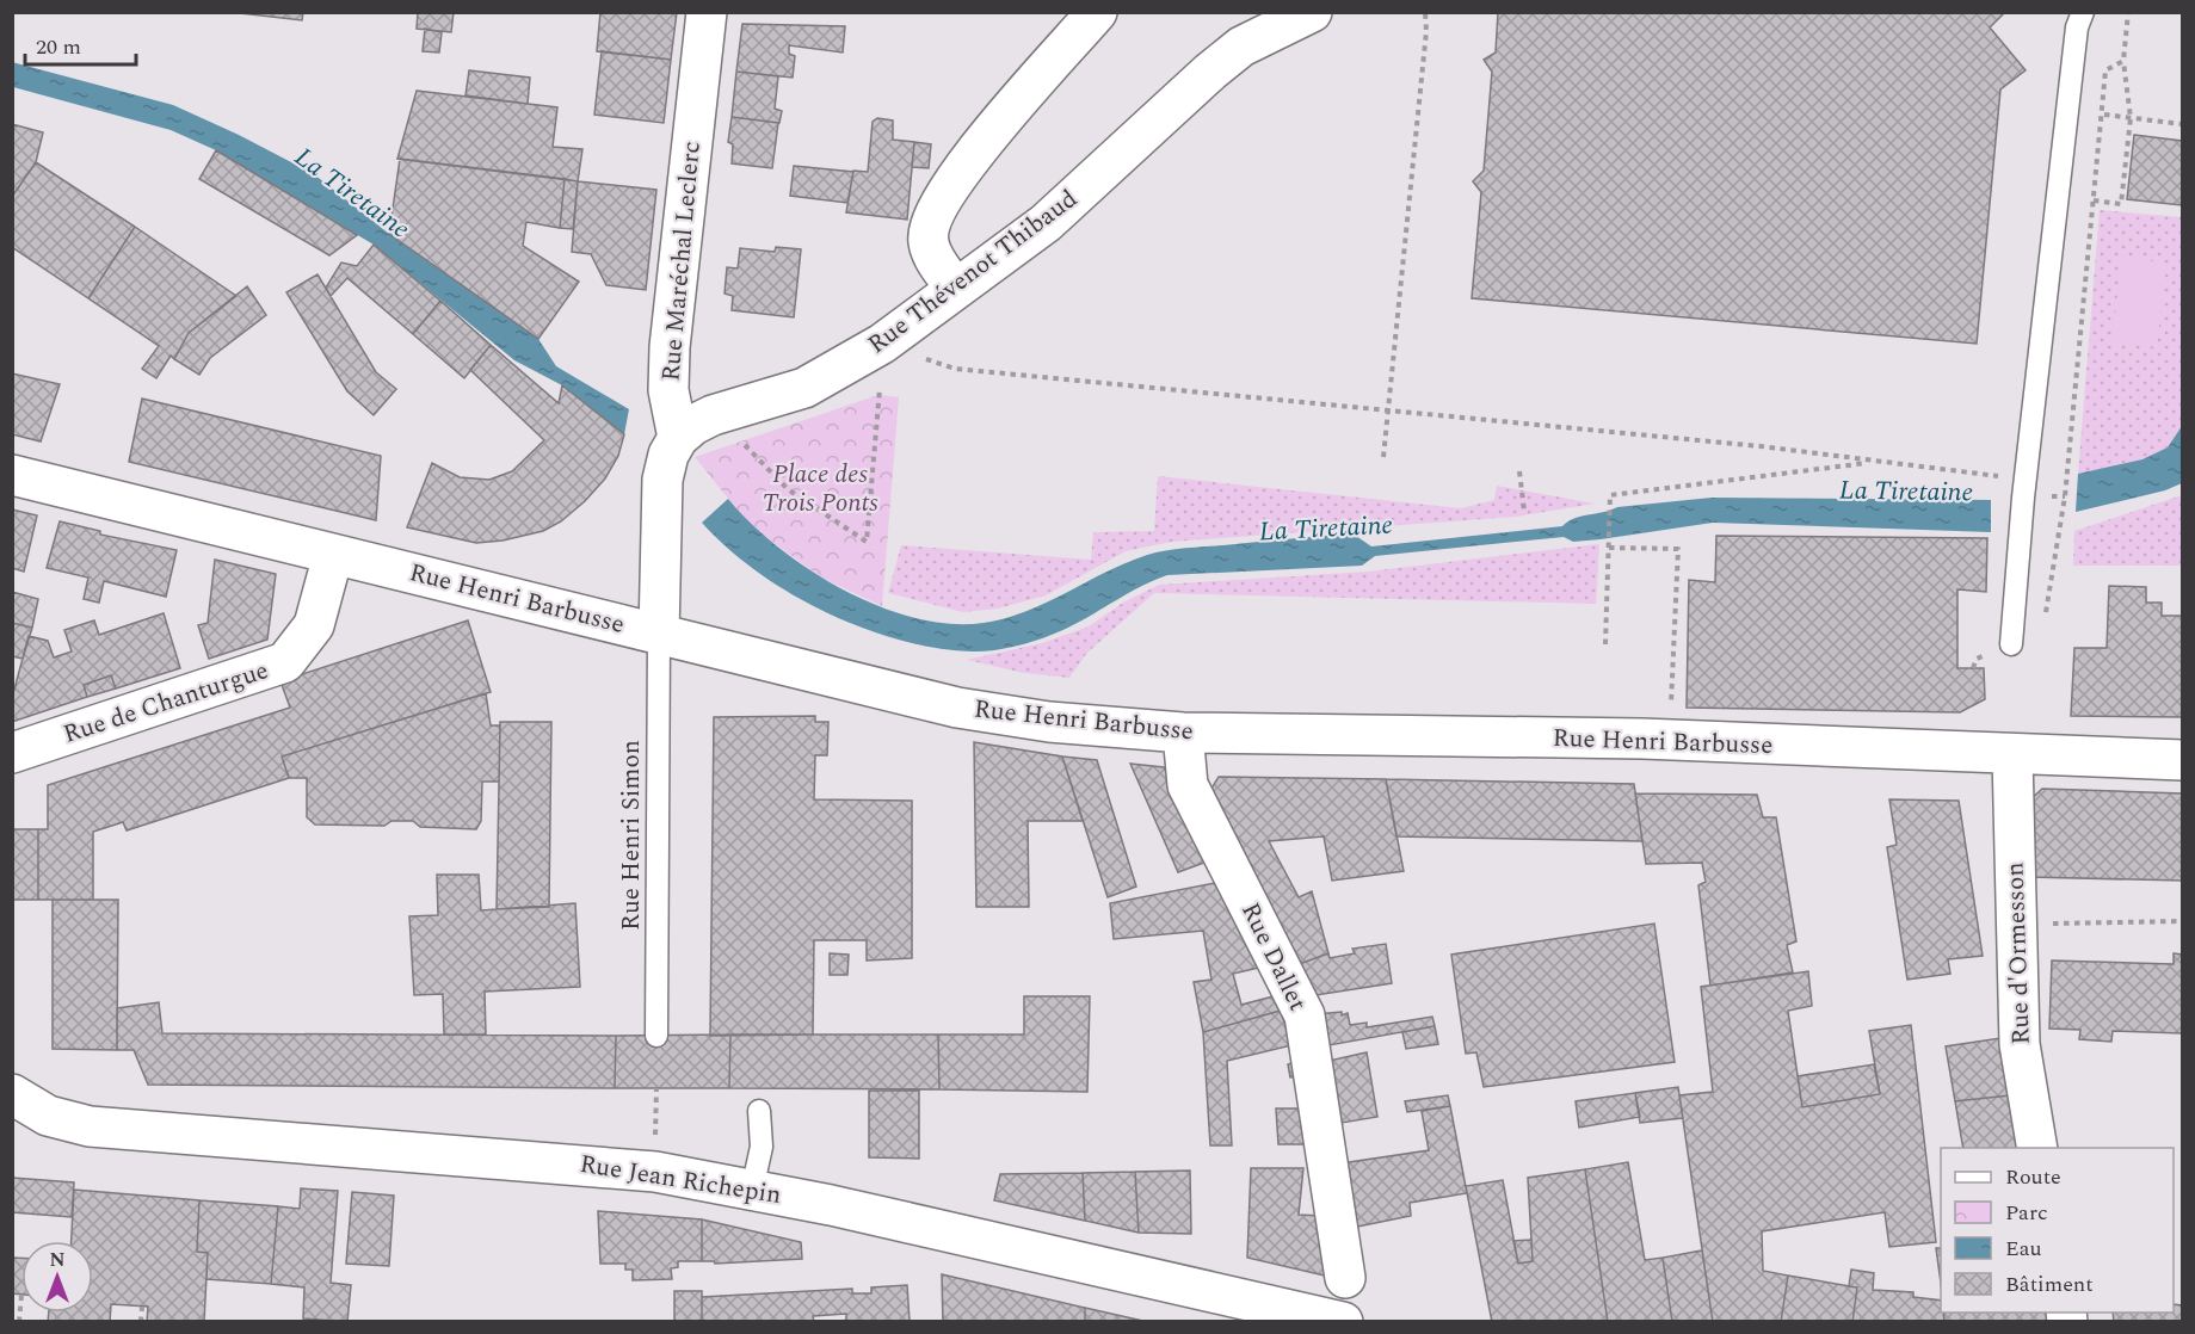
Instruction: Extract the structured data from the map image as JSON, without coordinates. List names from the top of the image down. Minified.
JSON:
{"streets":{"street":["Rue Maréchal Leclerc","Rue Thévenot Thibaud","Rue Henri Barbusse","Rue de Chanturgue","Rue d'Ormesson","Rue Dallet","Rue Jean Richepin"],"lane":["Rue Henri Simon"]},"crossings":[["Rue Maréchal Leclerc","Rue Thévenot Thibaud"],["Rue Henri Barbusse","Rue de Chanturgue"],["Rue Henri Barbusse","Rue Henri Simon"],["Rue Henri Barbusse","Rue d'Ormesson"],["Rue Henri Barbusse","Rue Dallet"]],"water":["La Tiretaine"],"parks":["Place des Trois Ponts"],"legend":["Route","Parc","Eau","Bâtiment"],"scale_bar":"20 m","north":"top"}
